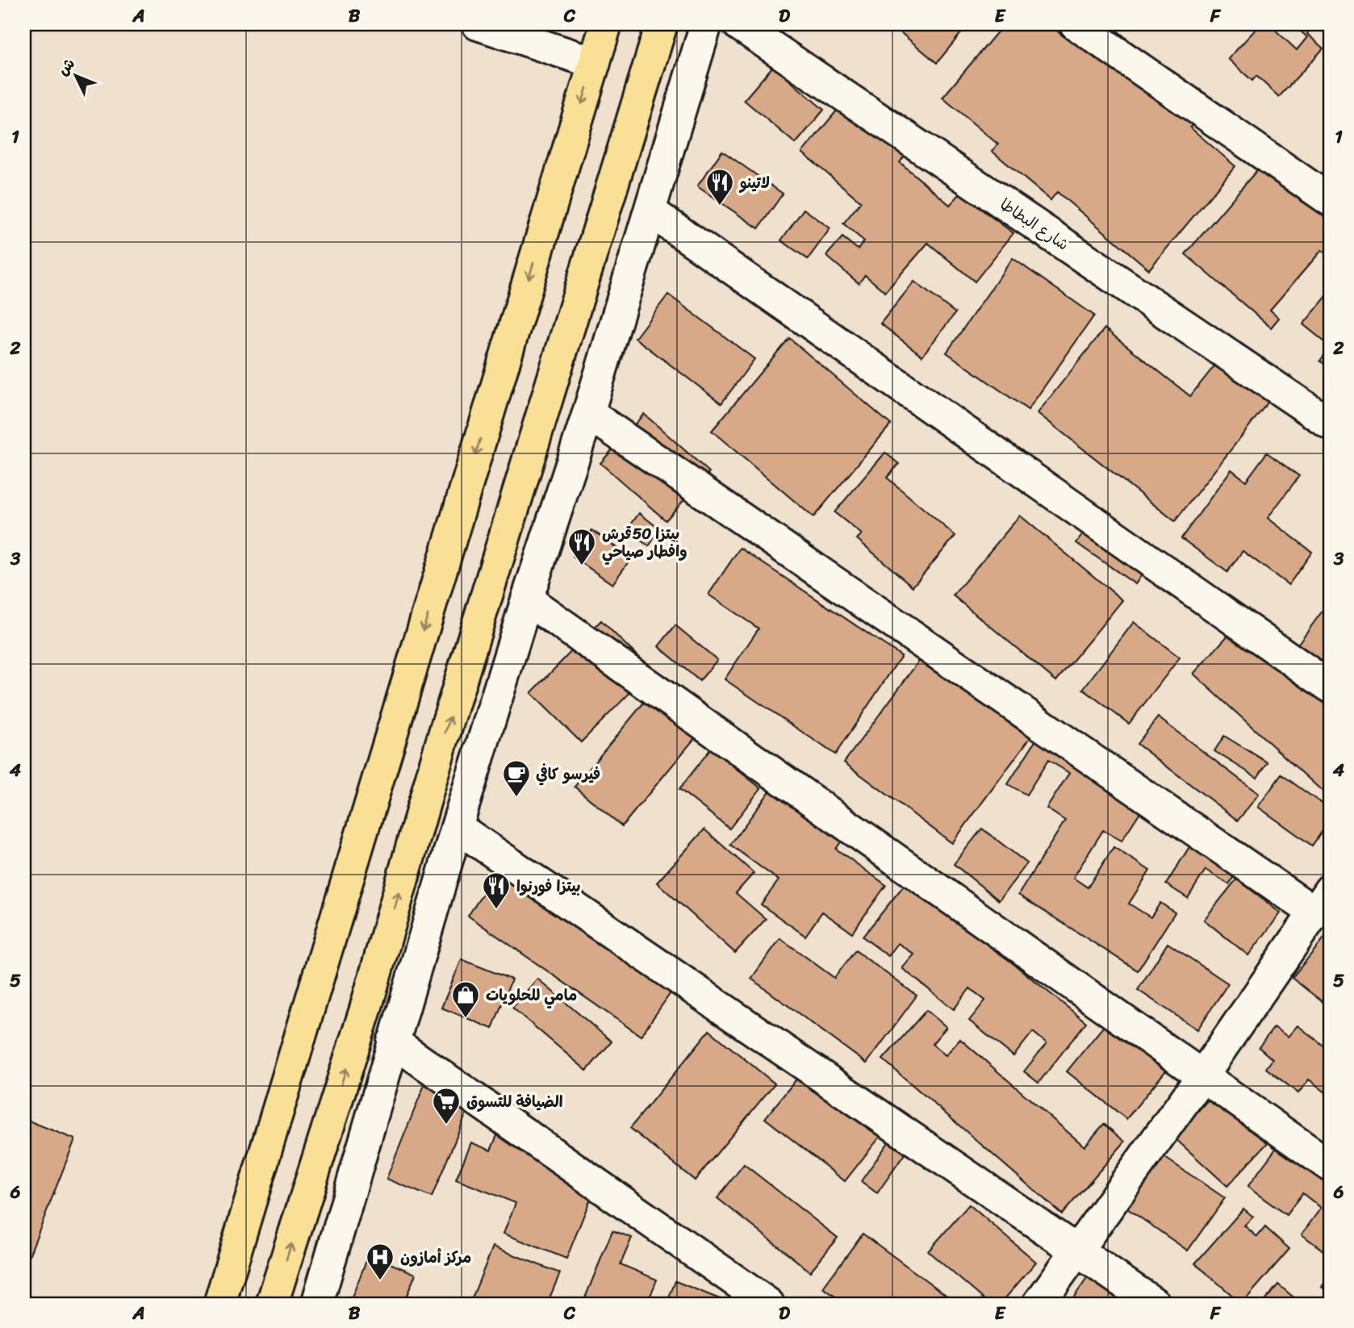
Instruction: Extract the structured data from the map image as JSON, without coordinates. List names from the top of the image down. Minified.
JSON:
{"streets":{"street":["شارع البطاطا"]},"places":{"restaurant":["لاتينو","بيتزا 50قرش وافطار صياحي","بيتزا فورنوا"],"cafe":["فيرسو كافي"],"shop":["مامي للحلويات"],"supermarket":["الضيافة للتسوق"],"hospital":["مركز أمازون"]},"north":"top left","grid":{"columns":["A","B","C","D","E","F"],"rows":["1","2","3","4","5","6"]}}
